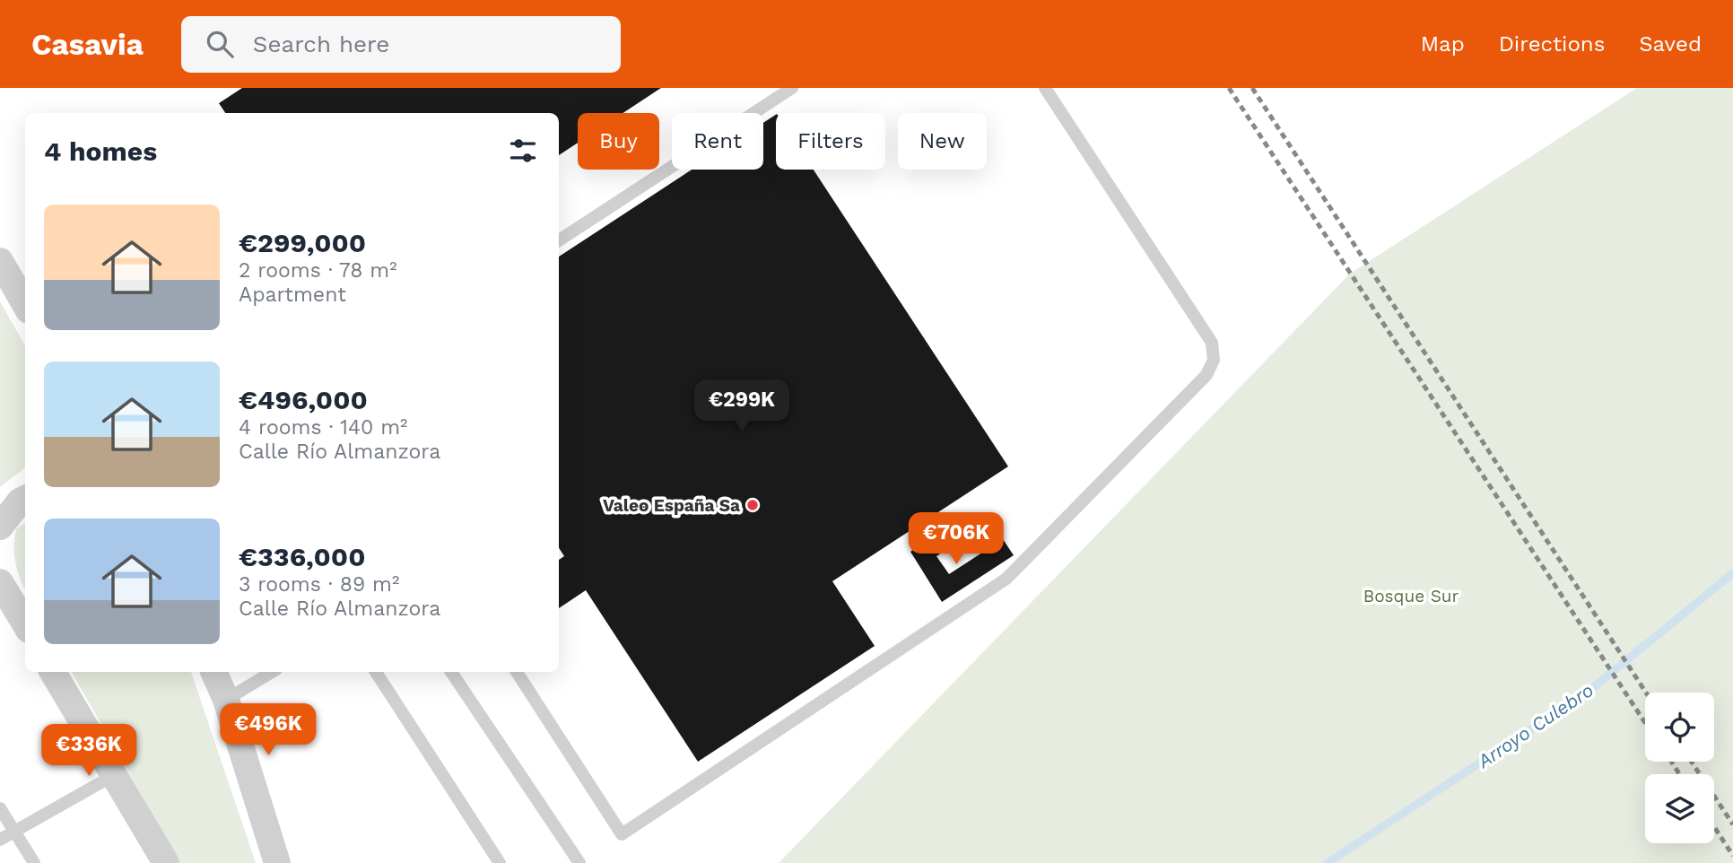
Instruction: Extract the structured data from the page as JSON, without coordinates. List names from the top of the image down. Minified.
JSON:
{"water":["Arroyo Culebro"],"parks":["Bosque Sur"],"places":["Valeo España Sa"],"page":{"header":"Casavia","search":"Search here","nav":["Map","Directions","Saved"],"chip":["Buy","Rent","Filters","New"],"heading":"4 homes","list":[{"name":"€299,000","note":"2 rooms · 78 m² · Apartment"},{"name":"€496,000","note":"4 rooms · 140 m² · Calle Río Almanzora"},{"name":"€336,000","note":"3 rooms · 89 m² · Calle Río Almanzora"}],"price":["€299K","€706K","€496K","€336K"]}}
